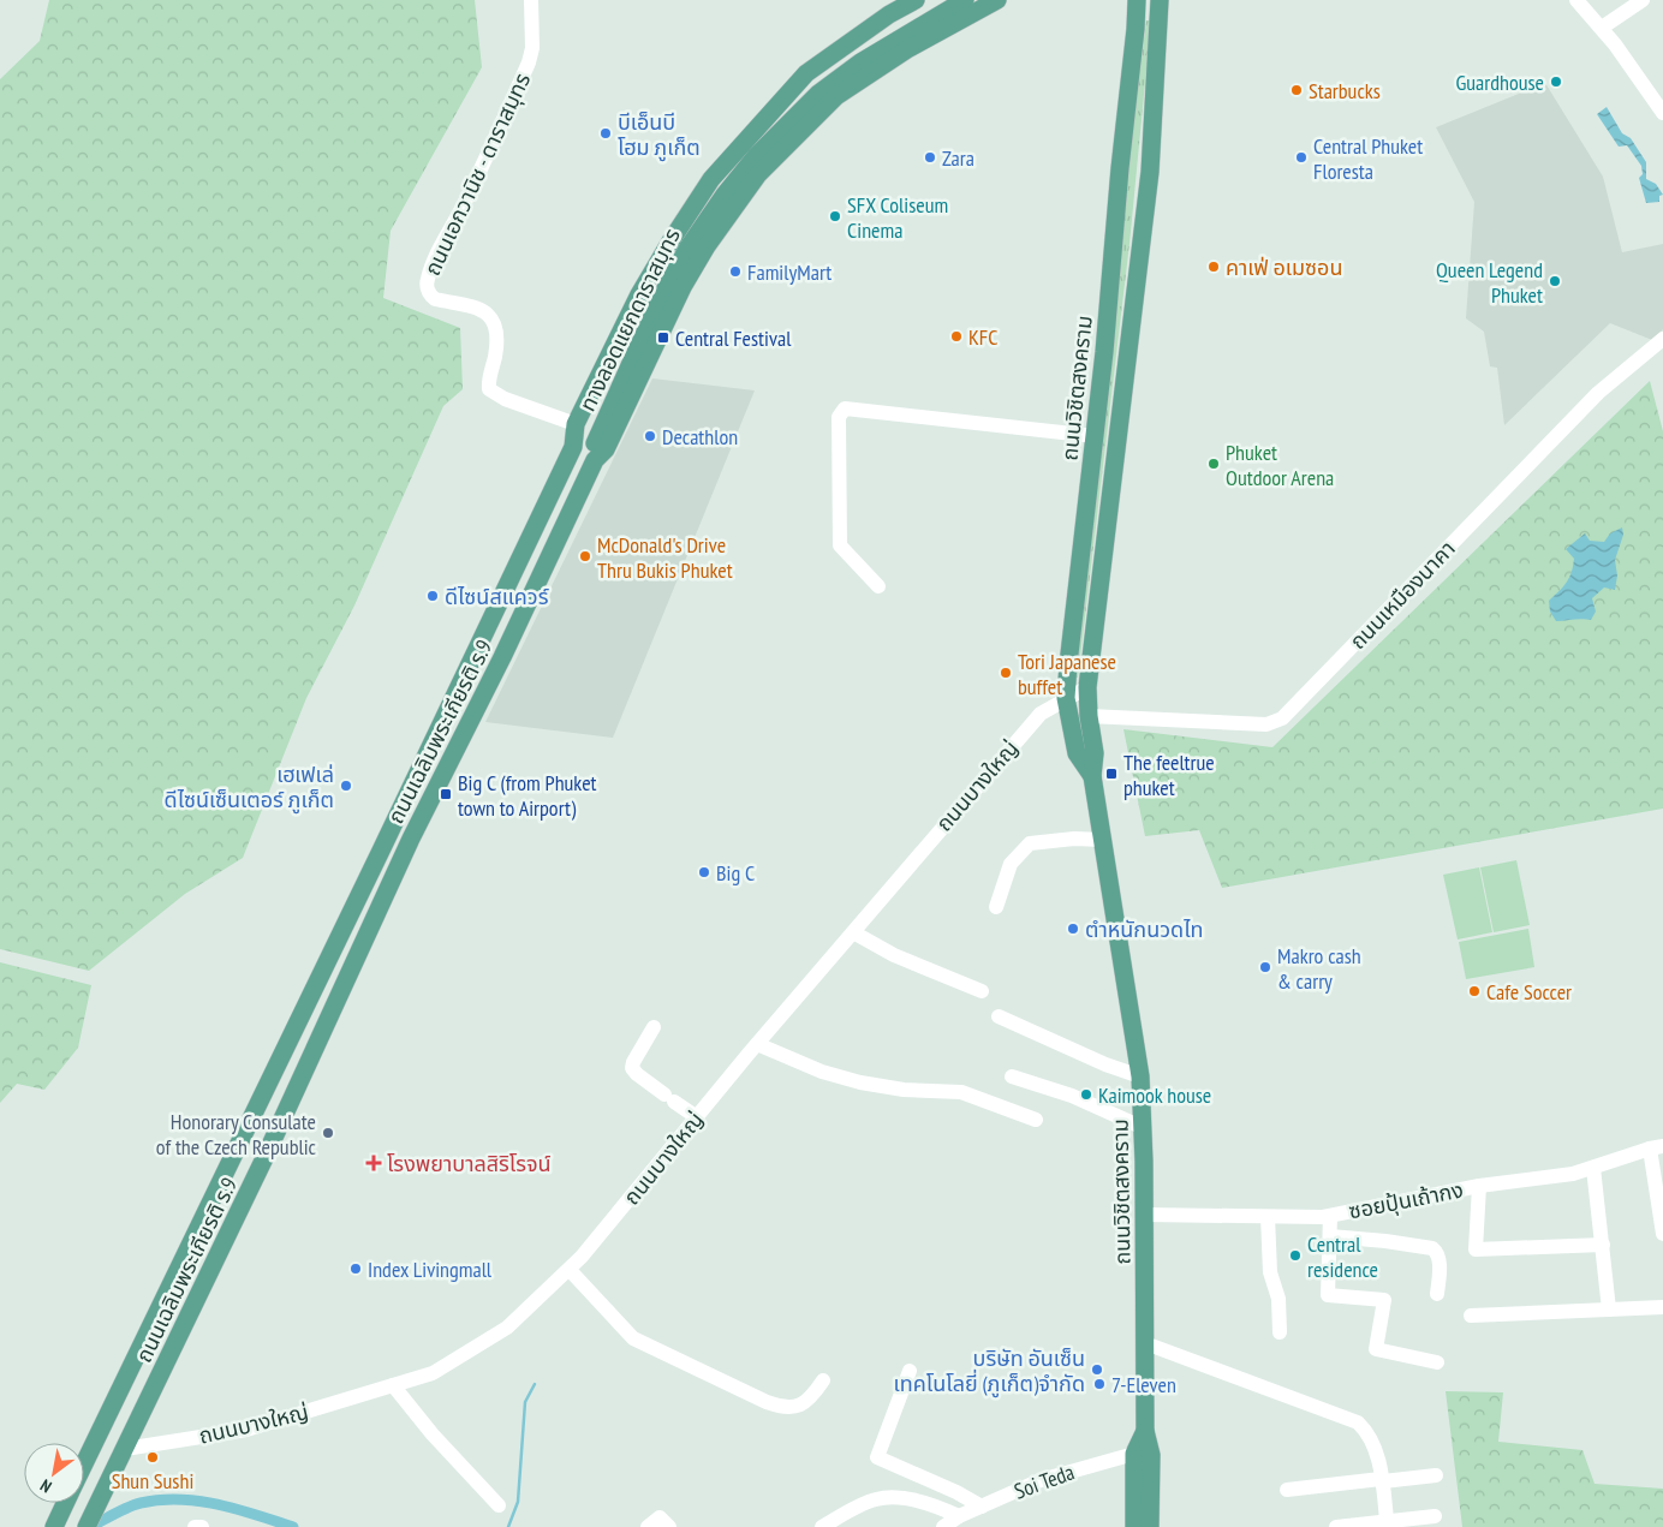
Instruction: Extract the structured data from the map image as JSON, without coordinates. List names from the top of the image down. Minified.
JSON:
{"streets":{"main road":["ทางลอดแยกดาราสมุทร","ถนนวิชิตสงคราม","ถนนเฉลิมพระเกียรติ ร.9"],"street":["ถนนเอกวานิช - ดาราสมุทร","ถนนเหมืองนาคา","ถนนบางใหญ่","ซอยปุ้นเถ้ากง","Soi Teda"]},"crossings":[["ถนนเอกวานิช - ดาราสมุทร","ถนนเฉลิมพระเกียรติ ร.9"],["ทางลอดแยกดาราสมุทร","ถนนเฉลิมพระเกียรติ ร.9"],["ถนนวิชิตสงคราม","ถนนเหมืองนาคา"],["ถนนวิชิตสงคราม","ถนนบางใหญ่"],["ถนนวิชิตสงคราม","ซอยปุ้นเถ้ากง"],["ถนนวิชิตสงคราม","Soi Teda"],["ถนนเฉลิมพระเกียรติ ร.9","ถนนบางใหญ่"]],"places":{"other":["Guardhouse","Starbucks","บีเอ็นบี โฮม ภูเก็ต","Zara","Central Phuket Floresta","SFX Coliseum Cinema","คาเฟ่ อเมซอน","FamilyMart","Queen Legend Phuket","KFC","Decathlon","Phuket Outdoor Arena","McDonald's Drive Thru Bukis Phuket","ดีไซน์สแควร์","Tori Japanese buffet","เฮเฟเล่ ดีไซน์เซ็นเตอร์ ภูเก็ต","Big C","ตำหนักนวดไท","Makro cash & carry","Cafe Soccer","Kaimook house","Honorary Consulate of the Czech Republic","Central residence","Index Livingmall","บริษัท อันเซ็น เทคโนโลยี่ (ภูเก็ต)จำกัด","7-Eleven","Shun Sushi"],"transit":["Central Festival","The feeltrue phuket","Big C (from Phuket town to Airport)"],"health":["โรงพยาบาลสิริโรจน์"]},"north":"bottom left"}
